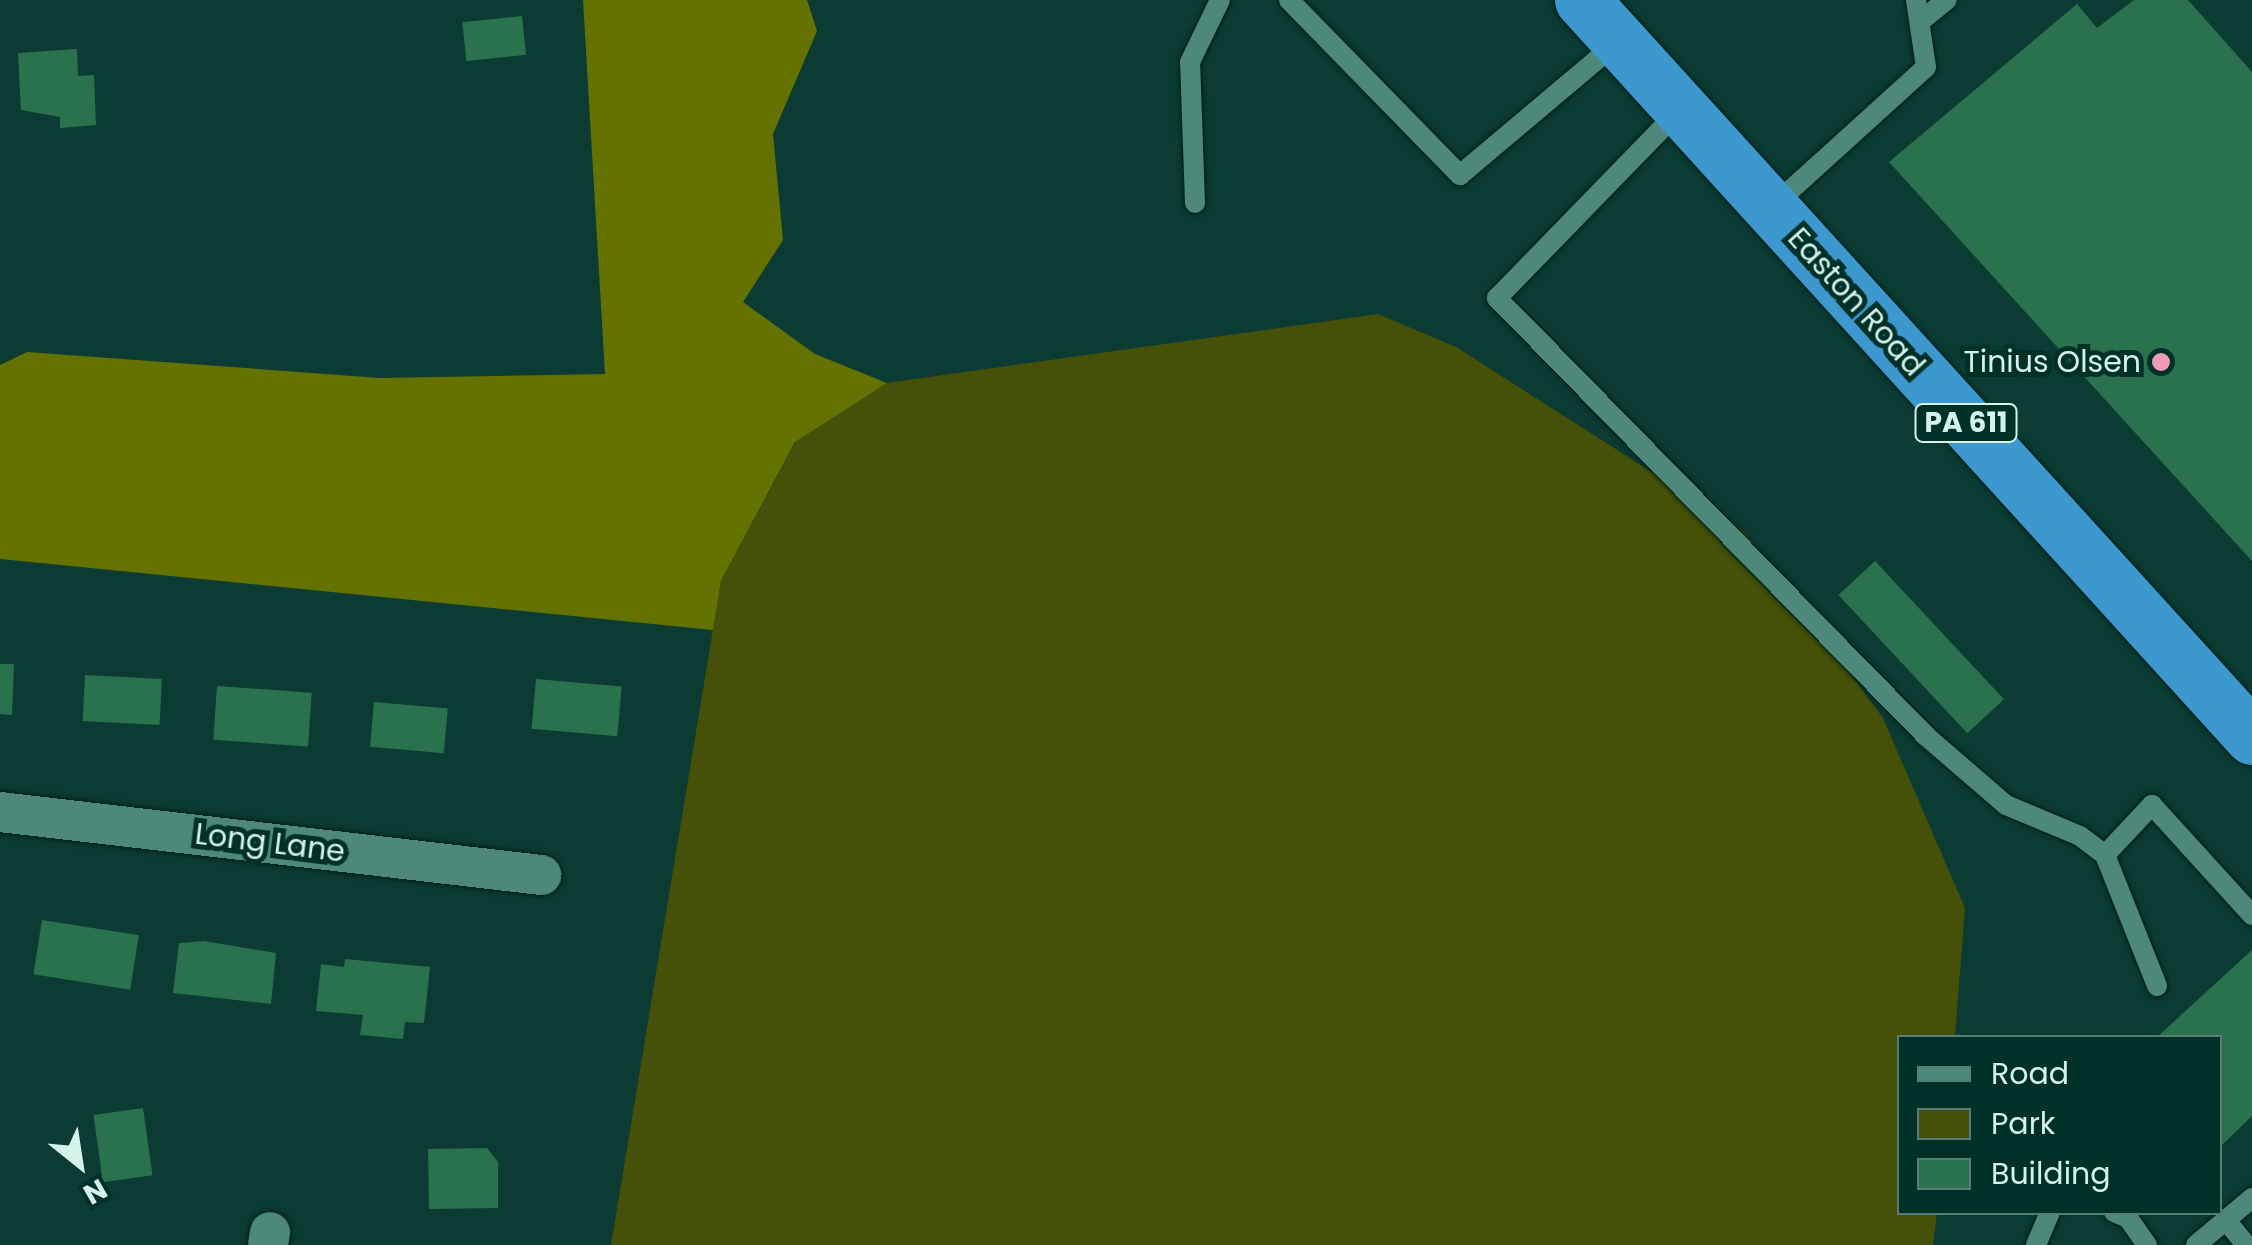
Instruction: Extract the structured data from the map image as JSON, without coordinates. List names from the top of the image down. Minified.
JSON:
{"streets":{"highway":["Easton Road","PA 611"],"street":["Long Lane"]},"places":["Tinius Olsen"],"legend":["Road","Park","Building"],"north":"bottom right"}
